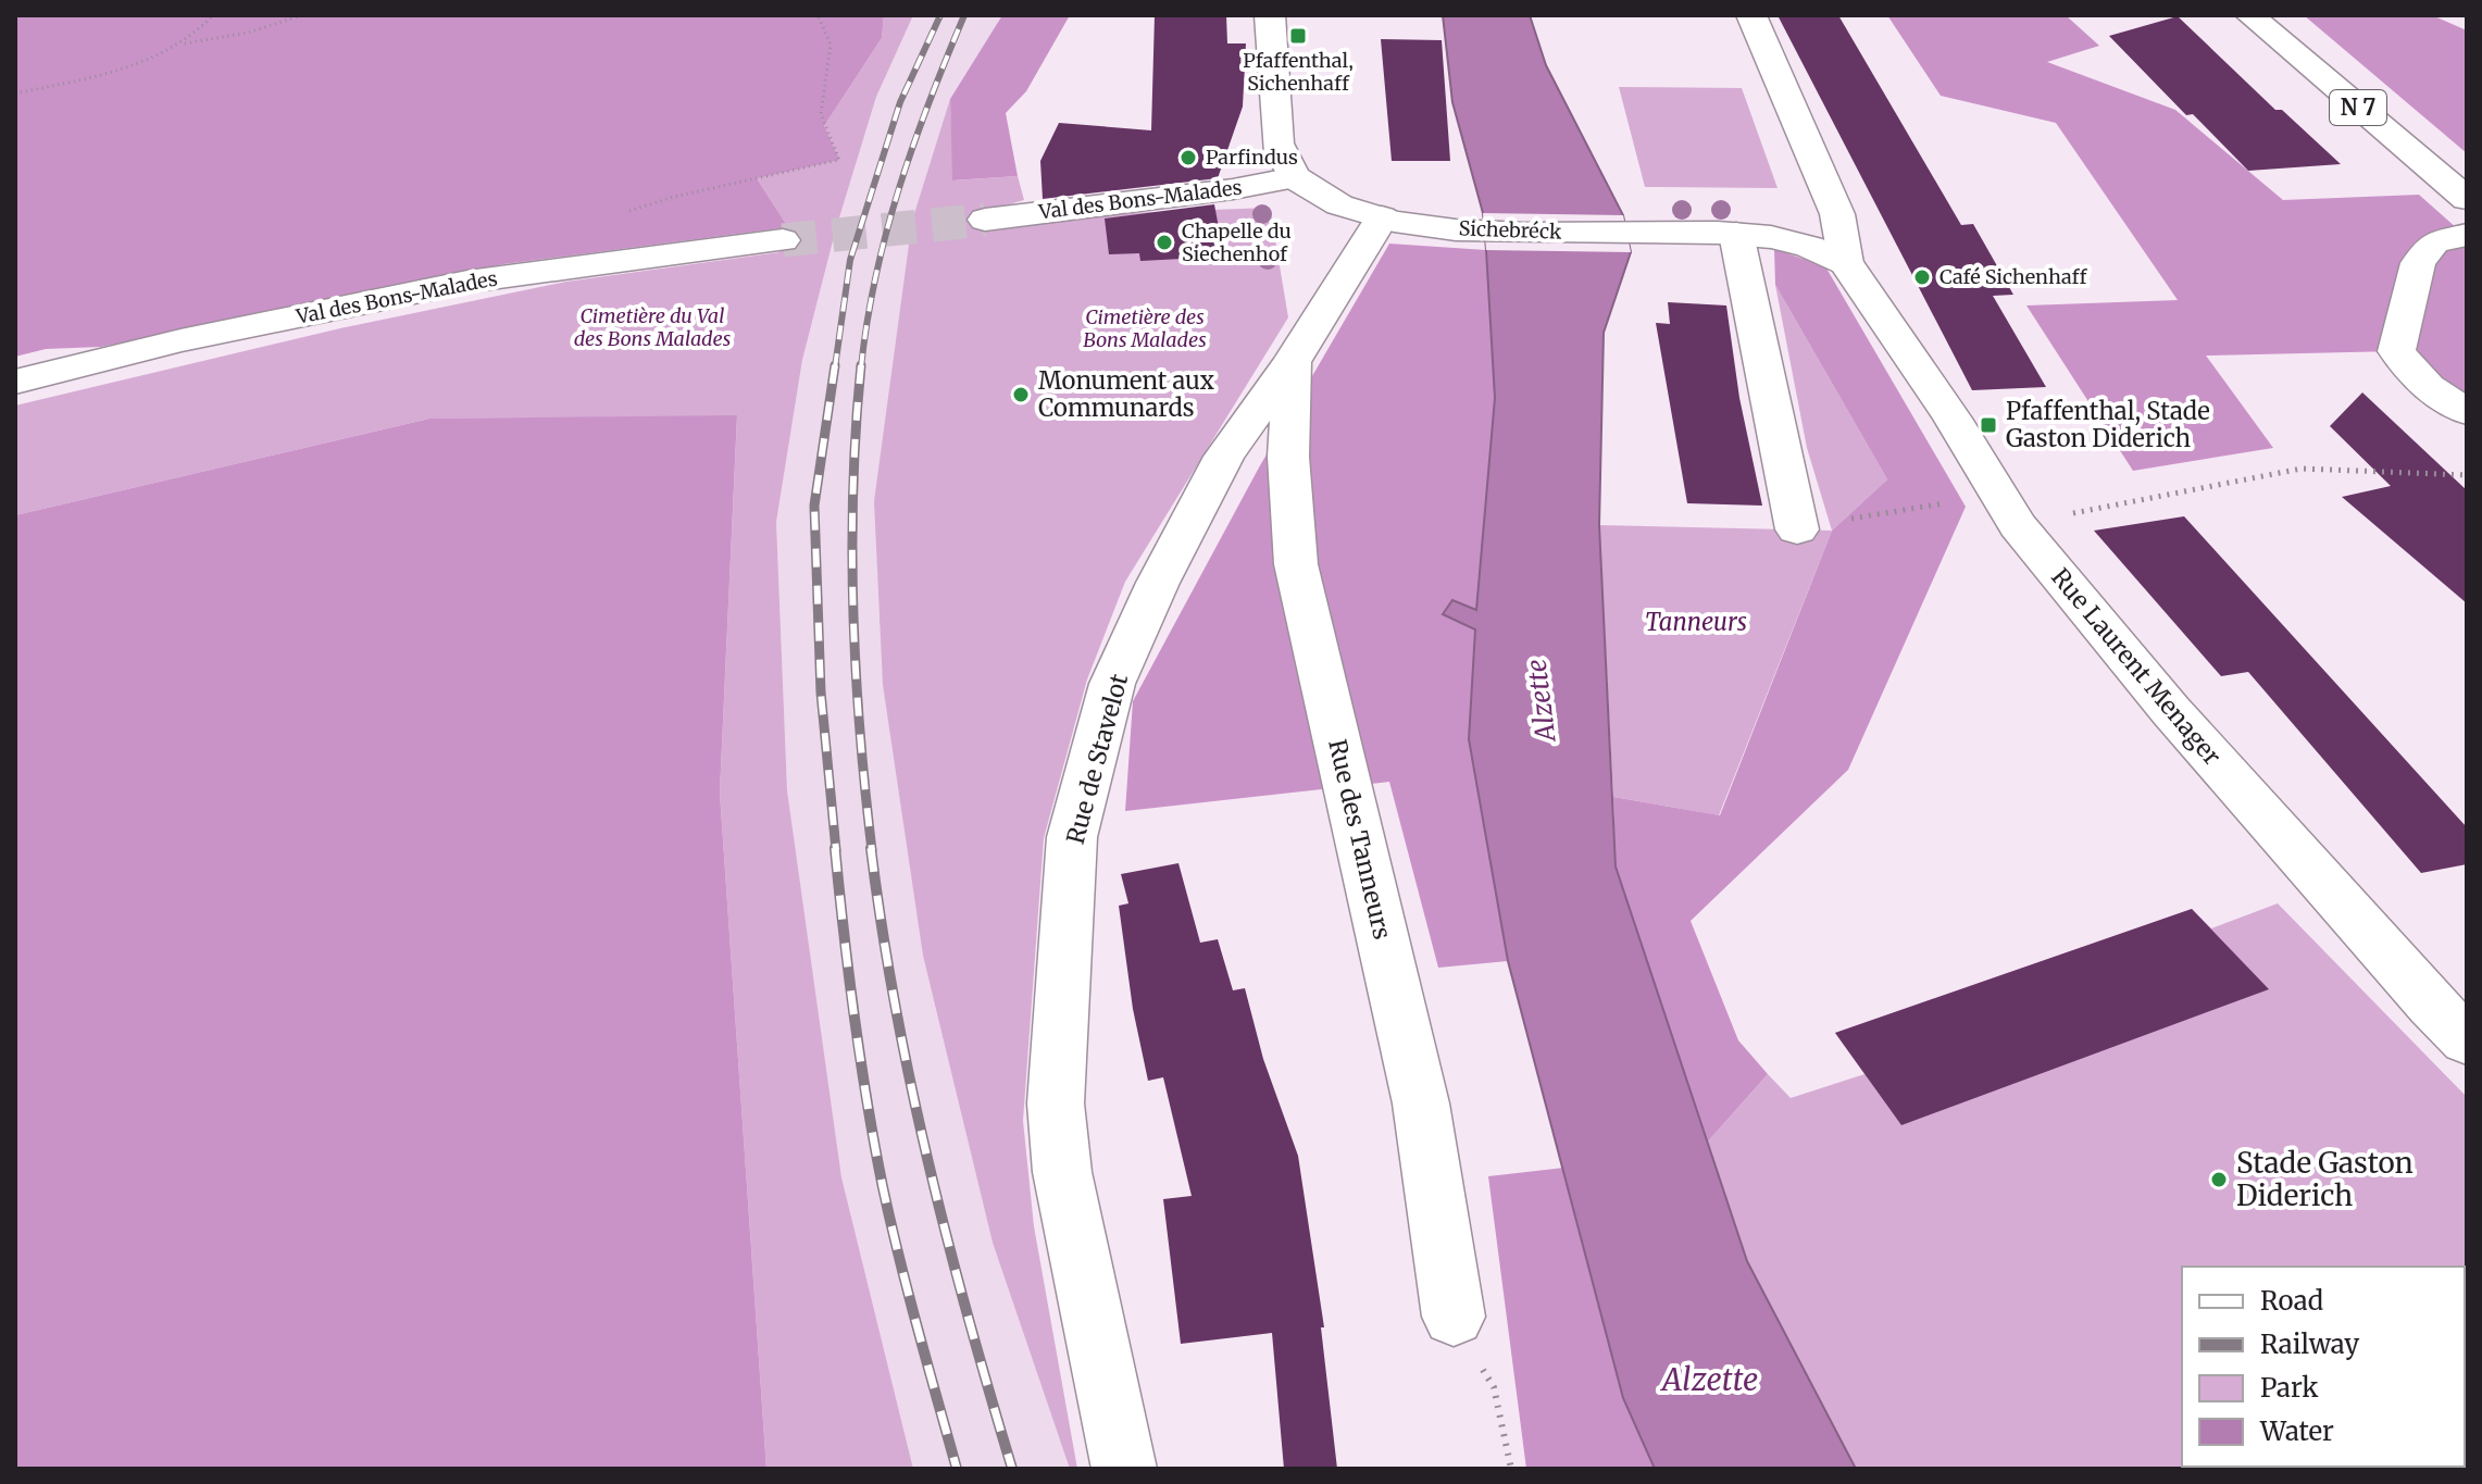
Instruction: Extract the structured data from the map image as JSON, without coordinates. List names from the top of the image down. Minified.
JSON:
{"streets":{"street":["N 7","Val des Bons-Malades","Sichebréck","Rue Laurent Menager","Rue de Stavelot","Rue des Tanneurs"]},"crossings":[["Val des Bons-Malades","Sichebréck"],["Sichebréck","Rue de Stavelot"],["Rue de Stavelot","Rue des Tanneurs"]],"water":["Alzette"],"parks":["Cimetière du Val des Bons Malades","Cimetière des Bons Malades","Tanneurs"],"places":{"transit":["Pfaffenthal, Sichenhaff","Pfaffenthal, Stade Gaston Diderich"],"other":["Parfindus","Chapelle du Siechenhof","Café Sichenhaff","Monument aux Communards","Stade Gaston Diderich"]},"legend":["Road","Railway","Park","Water"]}
